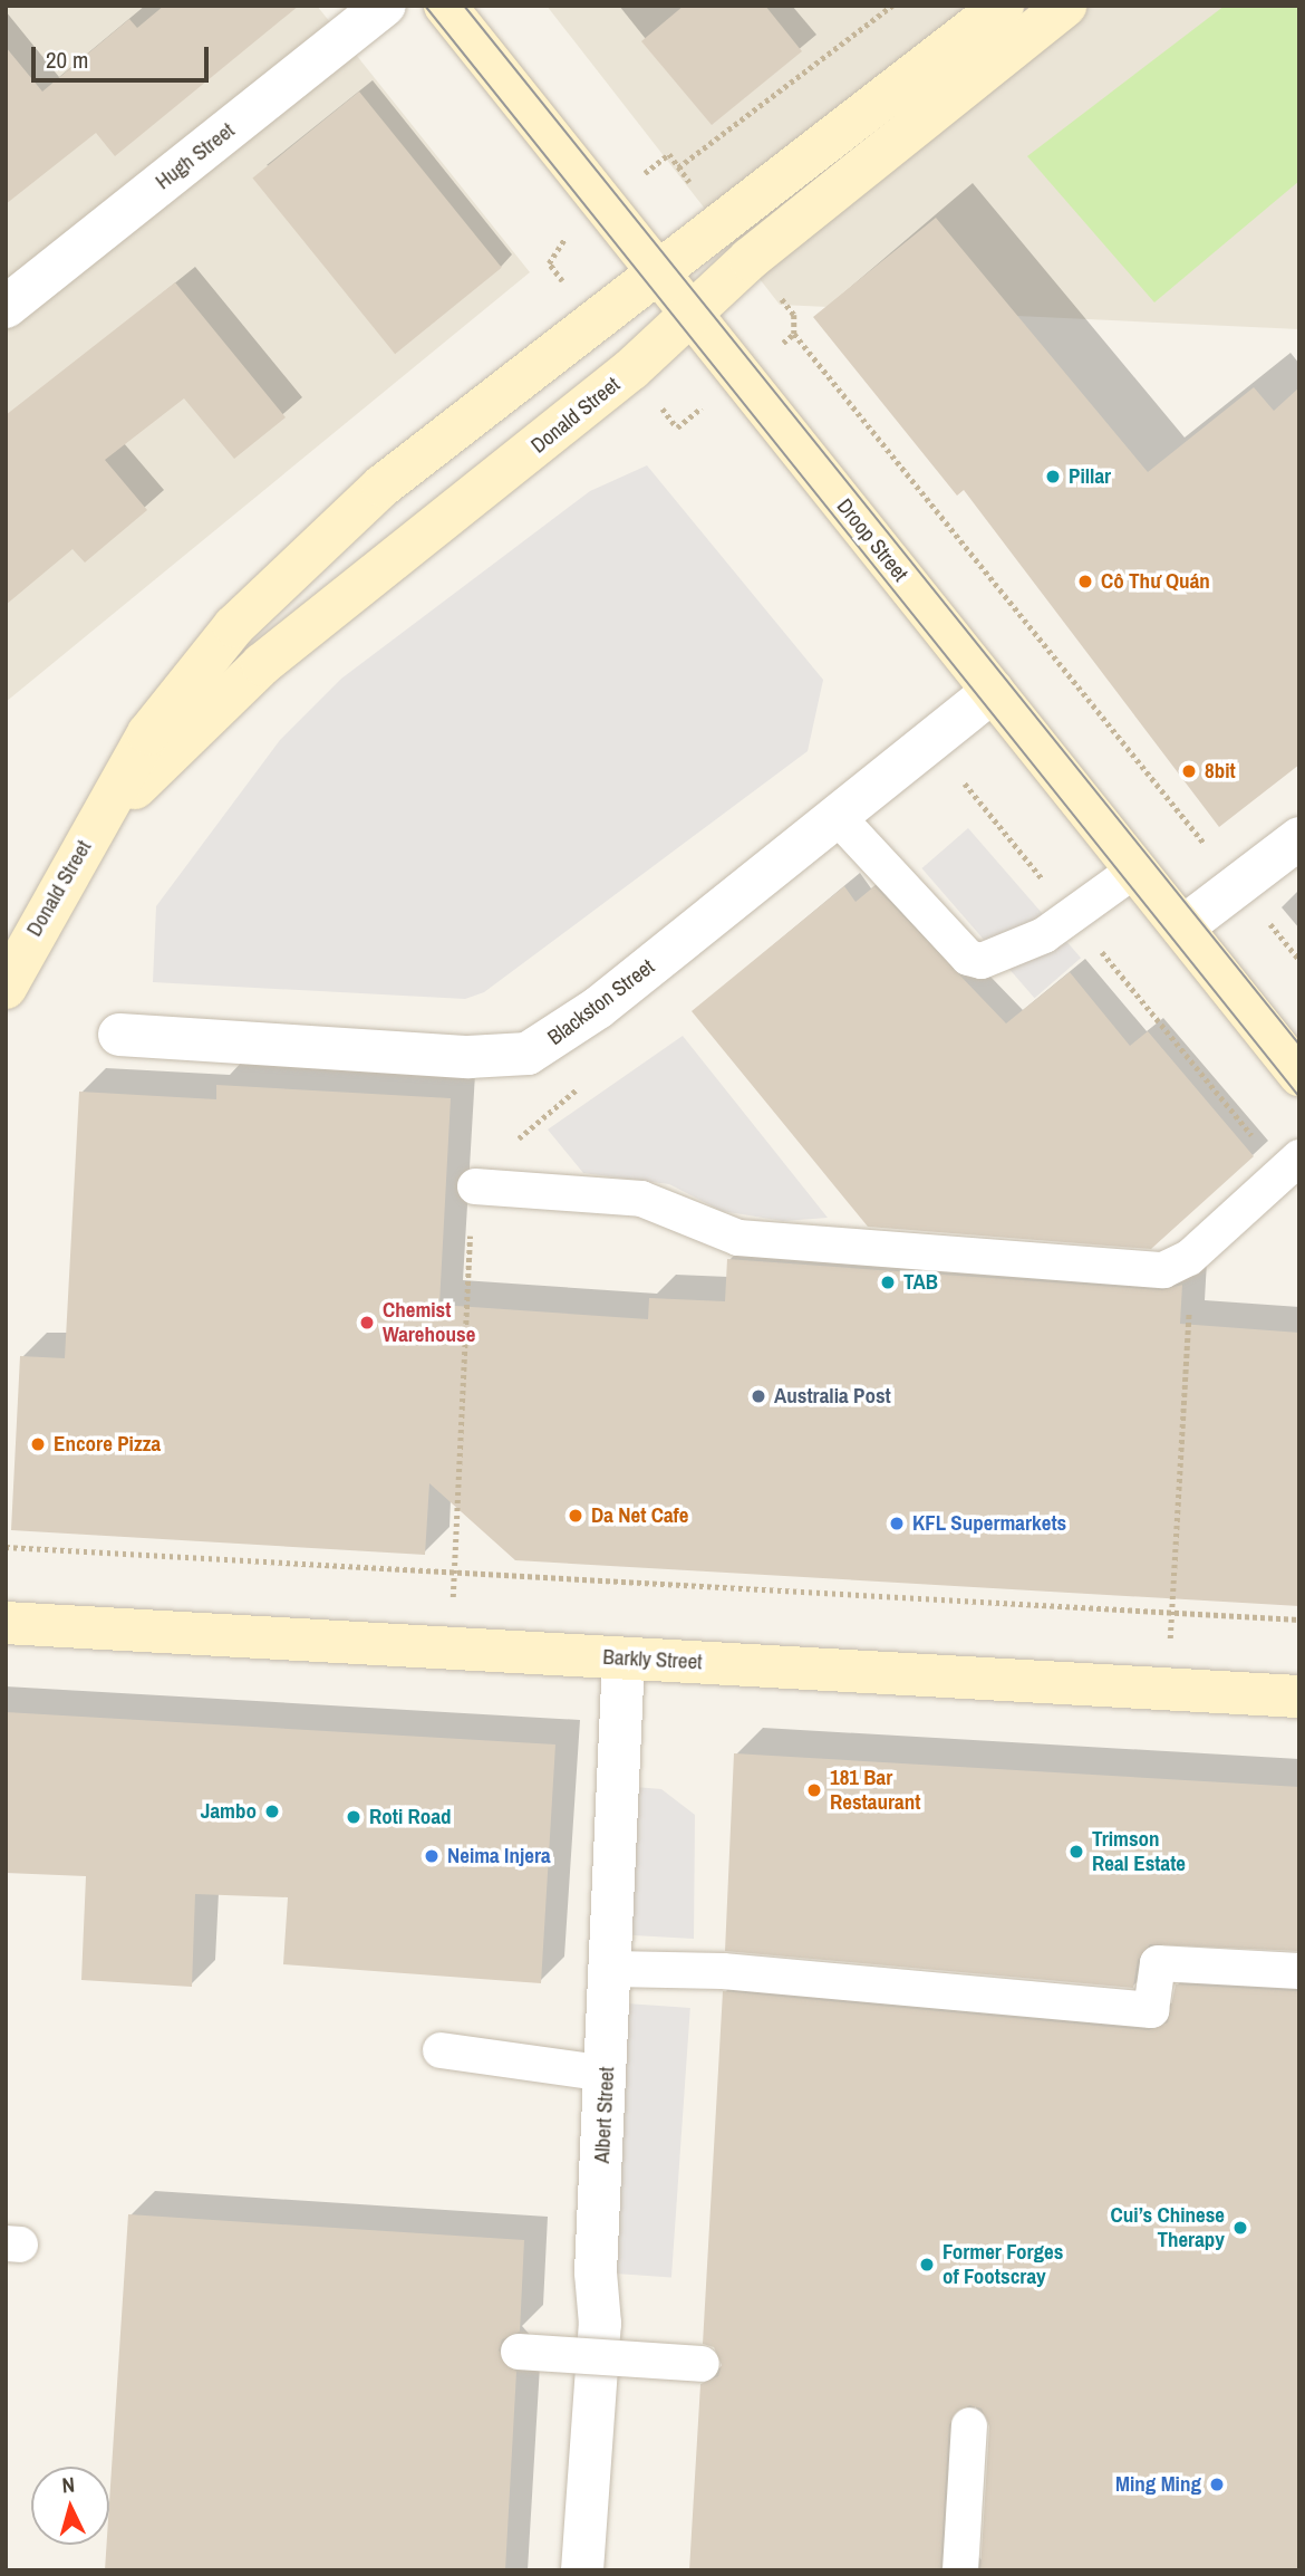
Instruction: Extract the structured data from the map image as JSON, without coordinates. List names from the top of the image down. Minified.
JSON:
{"streets":{"street":["Hugh Street","Donald Street","Droop Street","Blackston Street","Barkly Street","Albert Street"]},"crossings":[["Donald Street","Droop Street"],["Droop Street","Blackston Street"],["Barkly Street","Albert Street"]],"places":["Pillar","Cô Thư Quán","8bit","TAB","Chemist Warehouse","Australia Post","Encore Pizza","Da Net Cafe","KFL Supermarkets","181 Bar Restaurant","Jambo","Roti Road","Trimson Real Estate","Neima Injera","Cui’s Chinese Therapy","Former Forges of Footscray","Ming Ming"],"scale_bar":"20 m","north":"top"}
